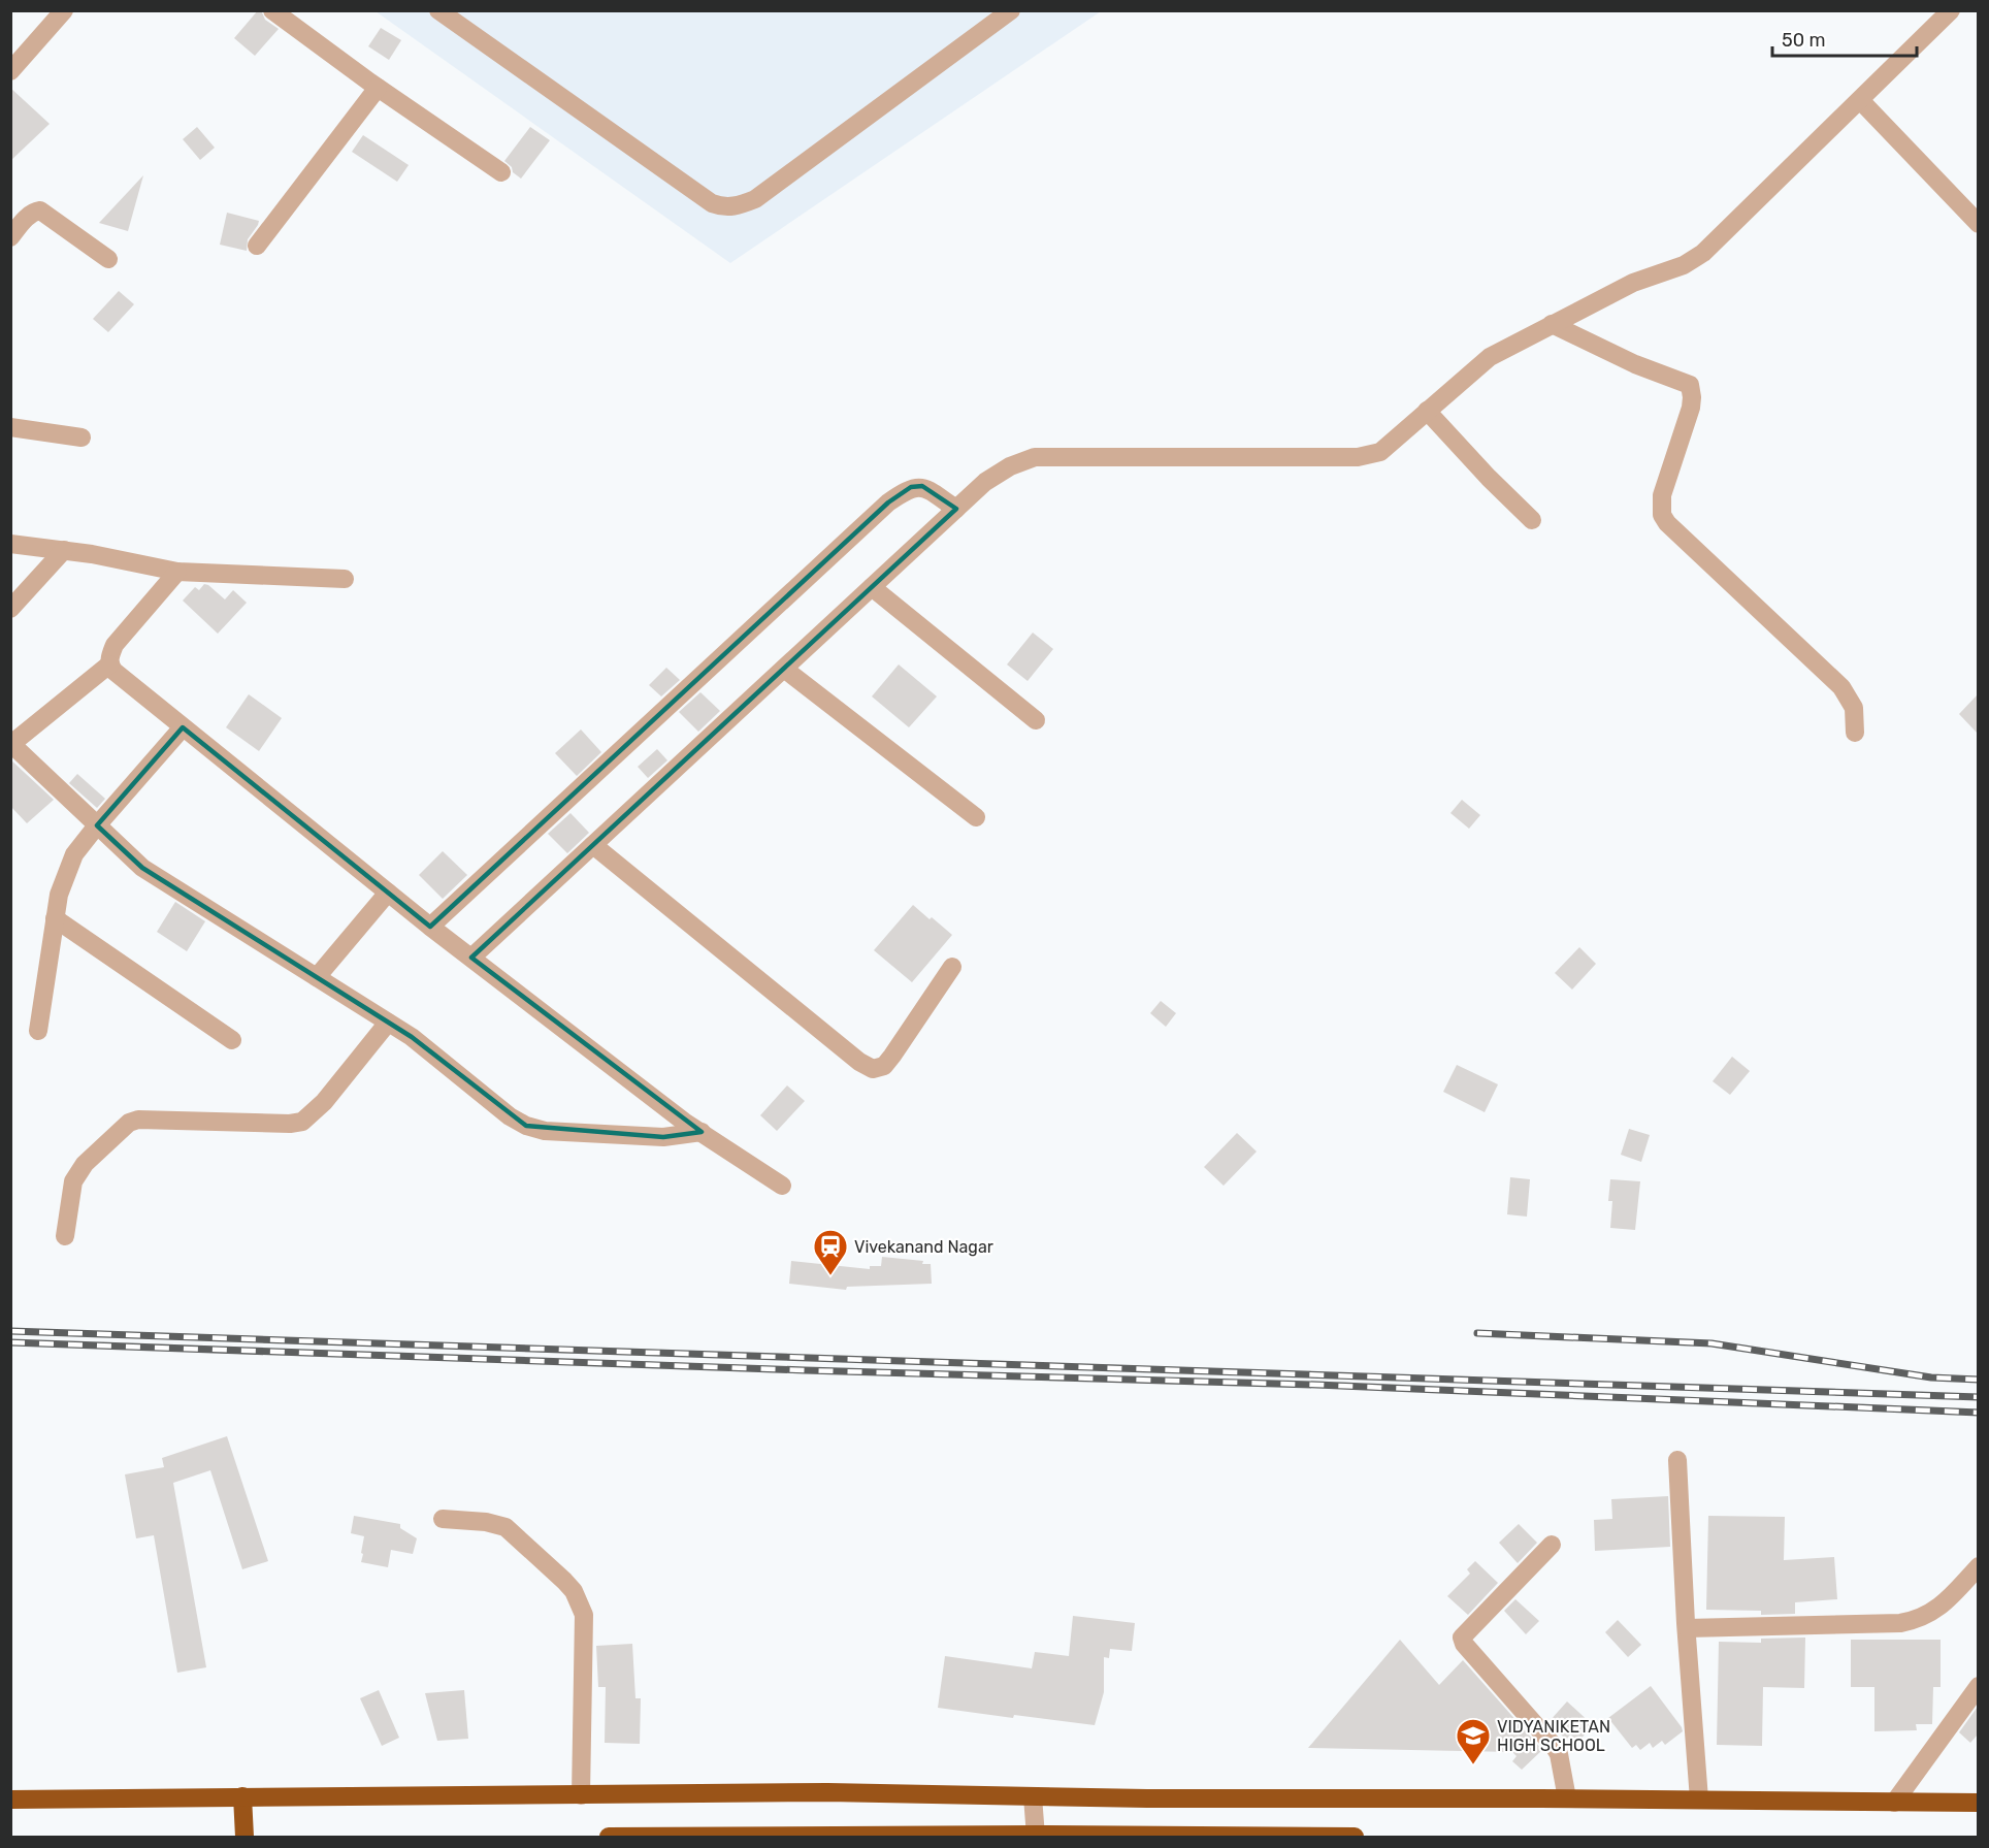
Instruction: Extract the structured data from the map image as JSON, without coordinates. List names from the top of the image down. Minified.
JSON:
{"places":{"station":["Vivekanand Nagar"],"school or university":["VIDYANIKETAN HIGH SCHOOL"]},"scale_bar":"50 m"}
